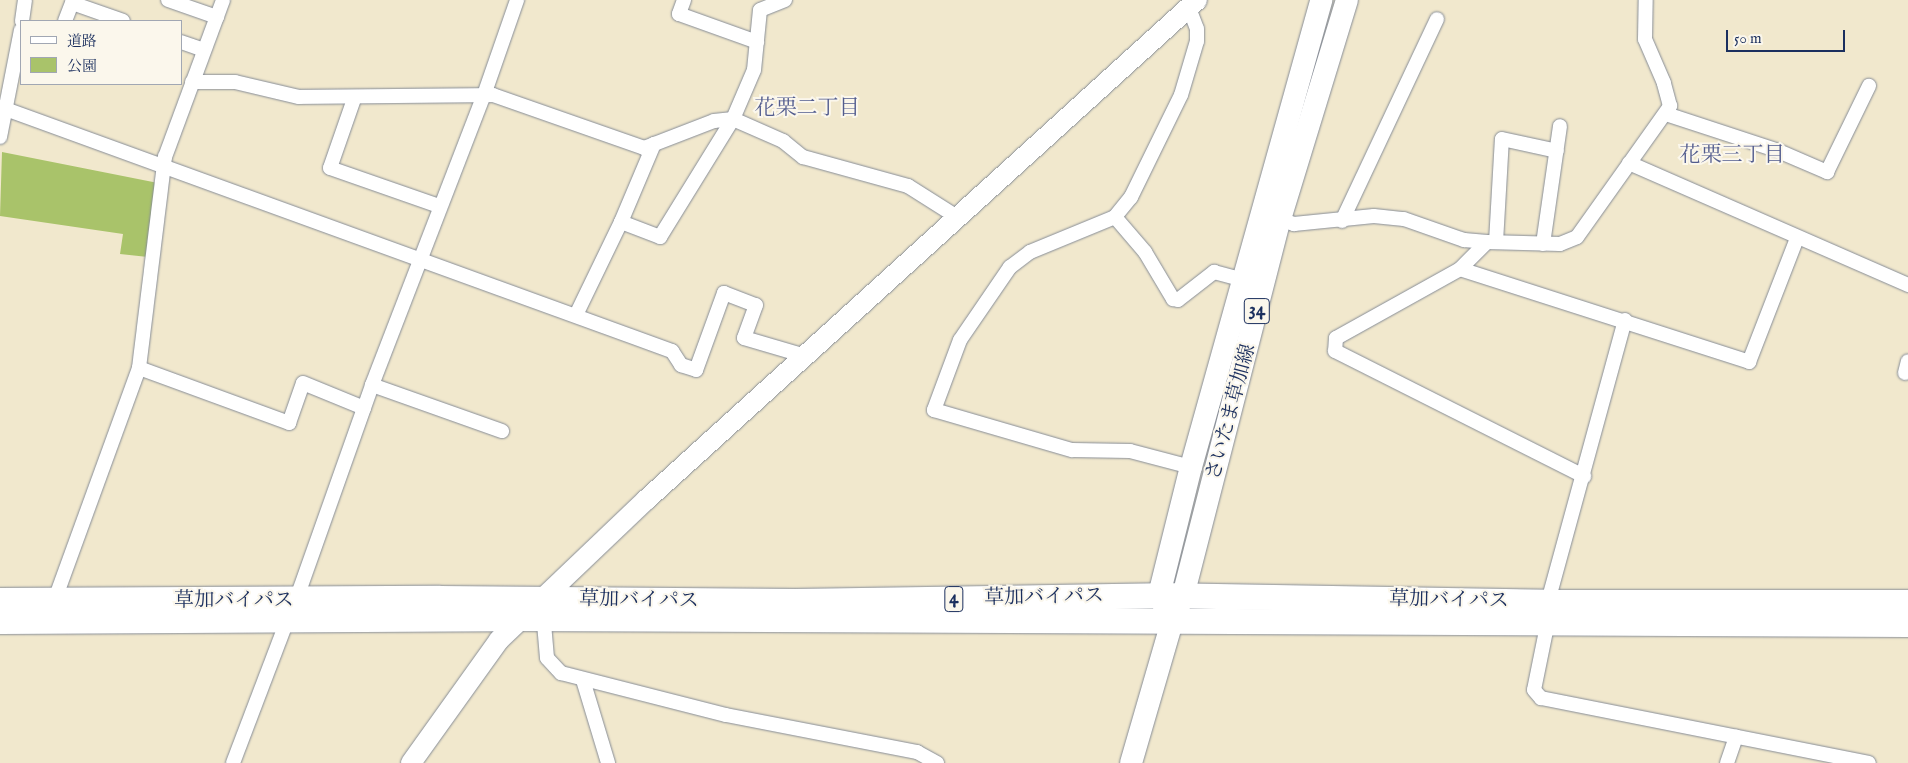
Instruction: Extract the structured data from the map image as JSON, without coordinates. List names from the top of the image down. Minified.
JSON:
{"streets":{"highway":["草加バイパス","4"],"main road":["34","さいたま草加線"]},"crossings":[["さいたま草加線","草加バイパス"]],"districts":["花栗二丁目","花栗三丁目"],"legend":["道路","公園"],"scale_bar":"50 m"}
